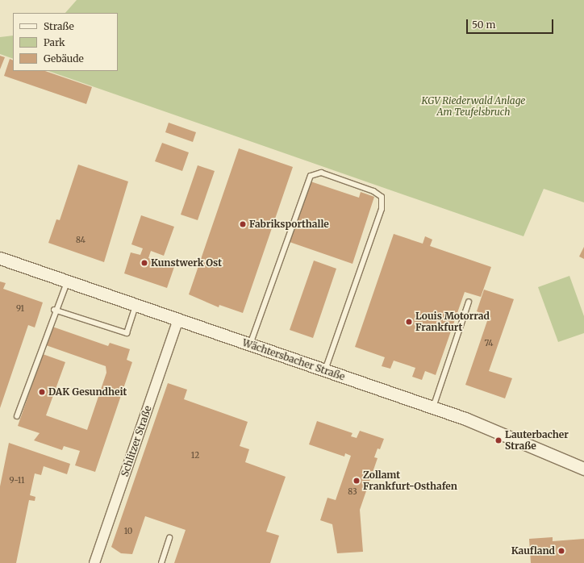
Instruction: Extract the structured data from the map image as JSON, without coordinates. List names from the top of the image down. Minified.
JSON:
{"streets":{"street":["Wächtersbacher Straße","Schlitzer Straße"]},"crossings":[["Wächtersbacher Straße","Schlitzer Straße"]],"parks":["KGV Riederwald Anlage Am Teufelsbruch"],"places":["Fabriksporthalle","Kunstwerk Ost","Louis Motorrad Frankfurt","DAK Gesundheit","Lauterbacher Straße","Zollamt Frankfurt-Osthafen","Kaufland"],"house_numbers":["84","91","74","12","9-11","83","10"],"legend":["Straße","Park","Gebäude"],"scale_bar":"50 m"}
